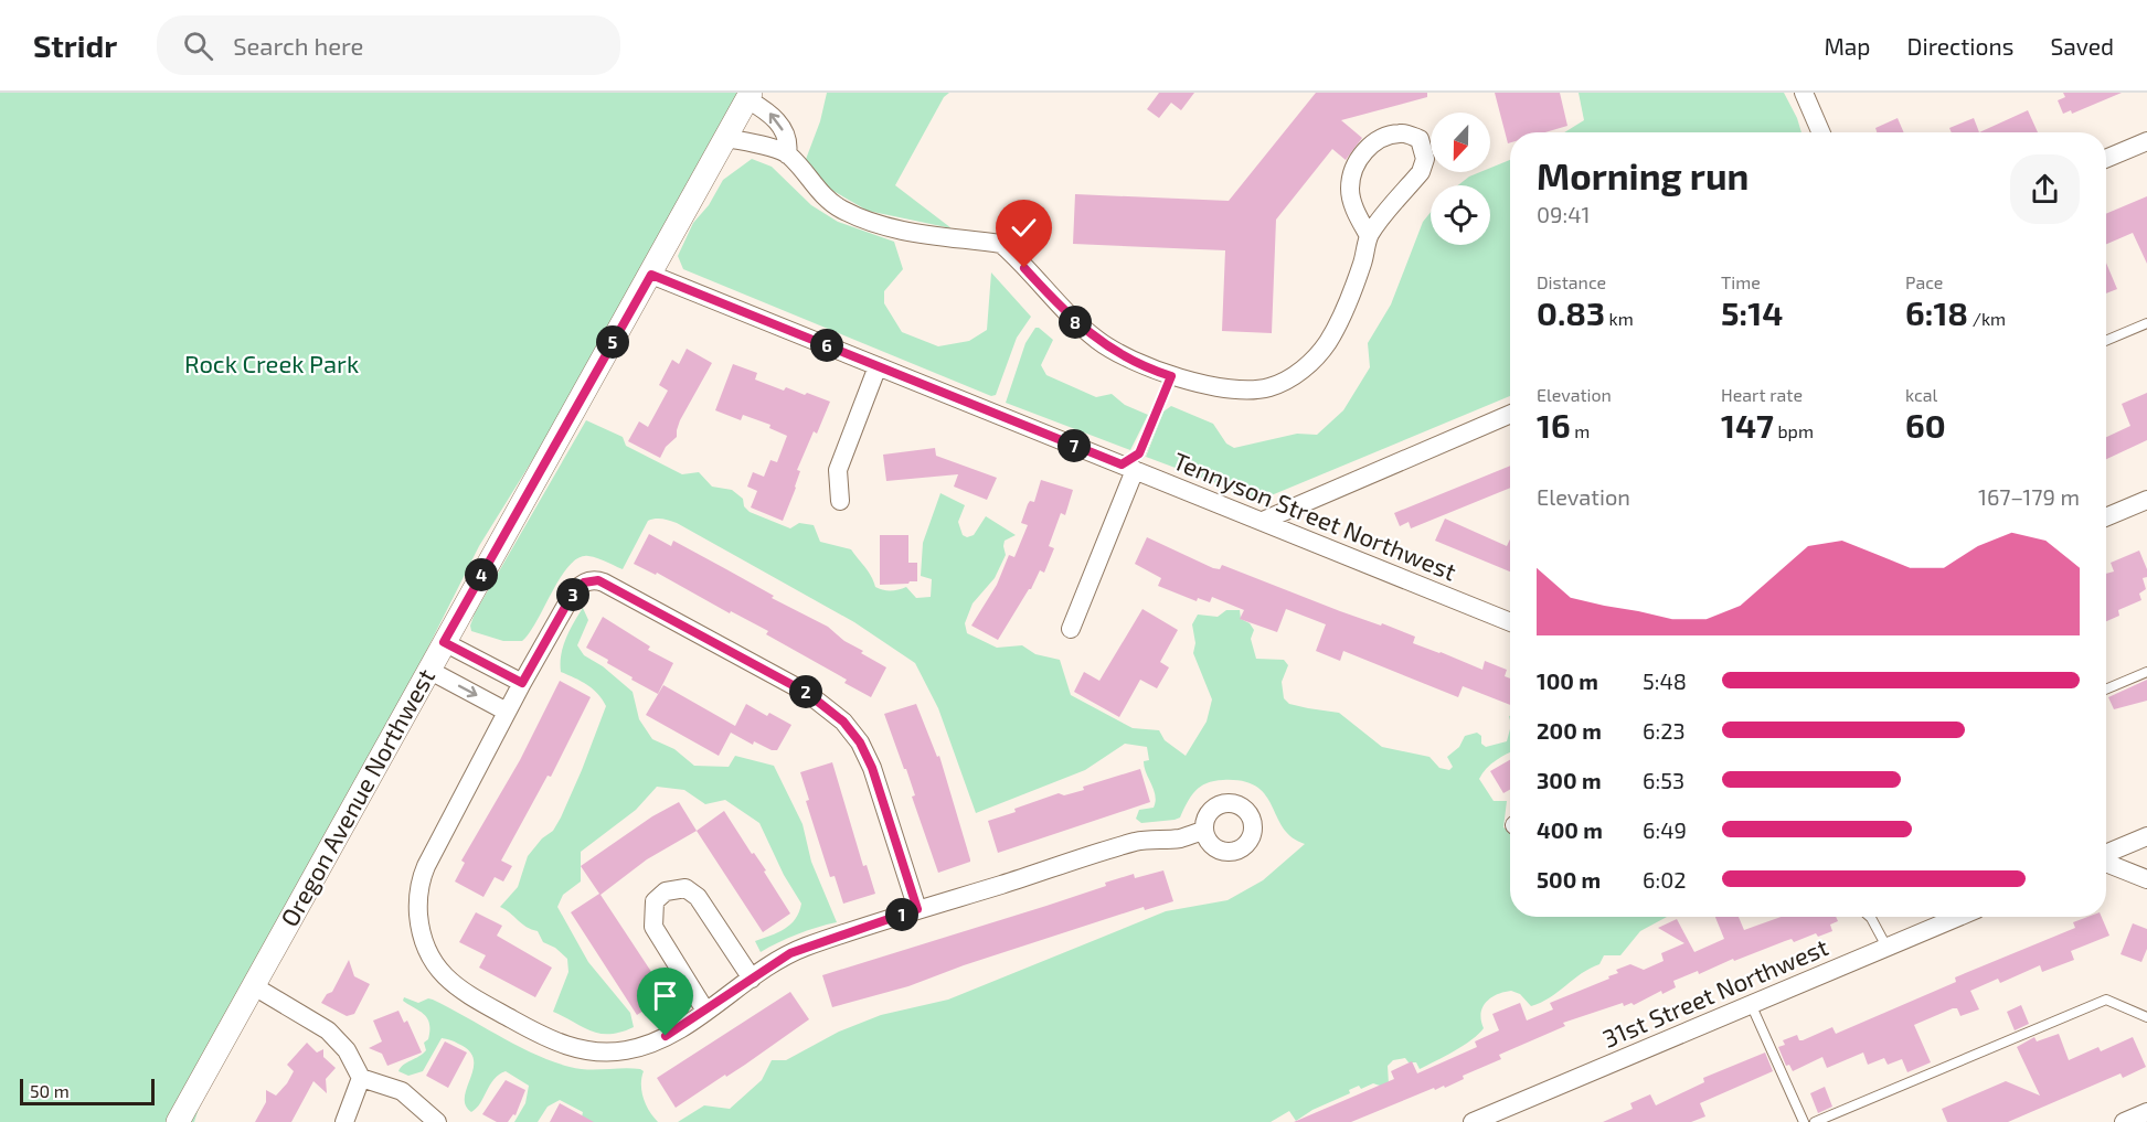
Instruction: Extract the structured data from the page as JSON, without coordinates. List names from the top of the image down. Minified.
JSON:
{"streets":{"street":["Tennyson Street Northwest","Oregon Avenue Northwest","31st Street Northwest"]},"crossings":[["Tennyson Street Northwest","Oregon Avenue Northwest"]],"parks":["Rock Creek Park"],"scale_bar":"50 m","north":"bottom","page":{"header":"Stridr","search":"Search here","nav":["Map","Directions","Saved"],"heading":["Morning run","09:41"],"stats":[["Distance","0.83 km"],["Time","5:14"],["Pace","6:18 /km"],["Elevation","16 m"],["Heart rate","147 bpm"],["kcal","60"]],"pins":["8","5","6","7","4","3","2","1"],"chart":["Elevation","167–179 m"],"list":[{"name":"100 m","note":"5:48"},{"name":"200 m","note":"6:23"},{"name":"300 m","note":"6:53"},{"name":"400 m","note":"6:49"},{"name":"500 m","note":"6:02"}],"scale":"50 m"}}
